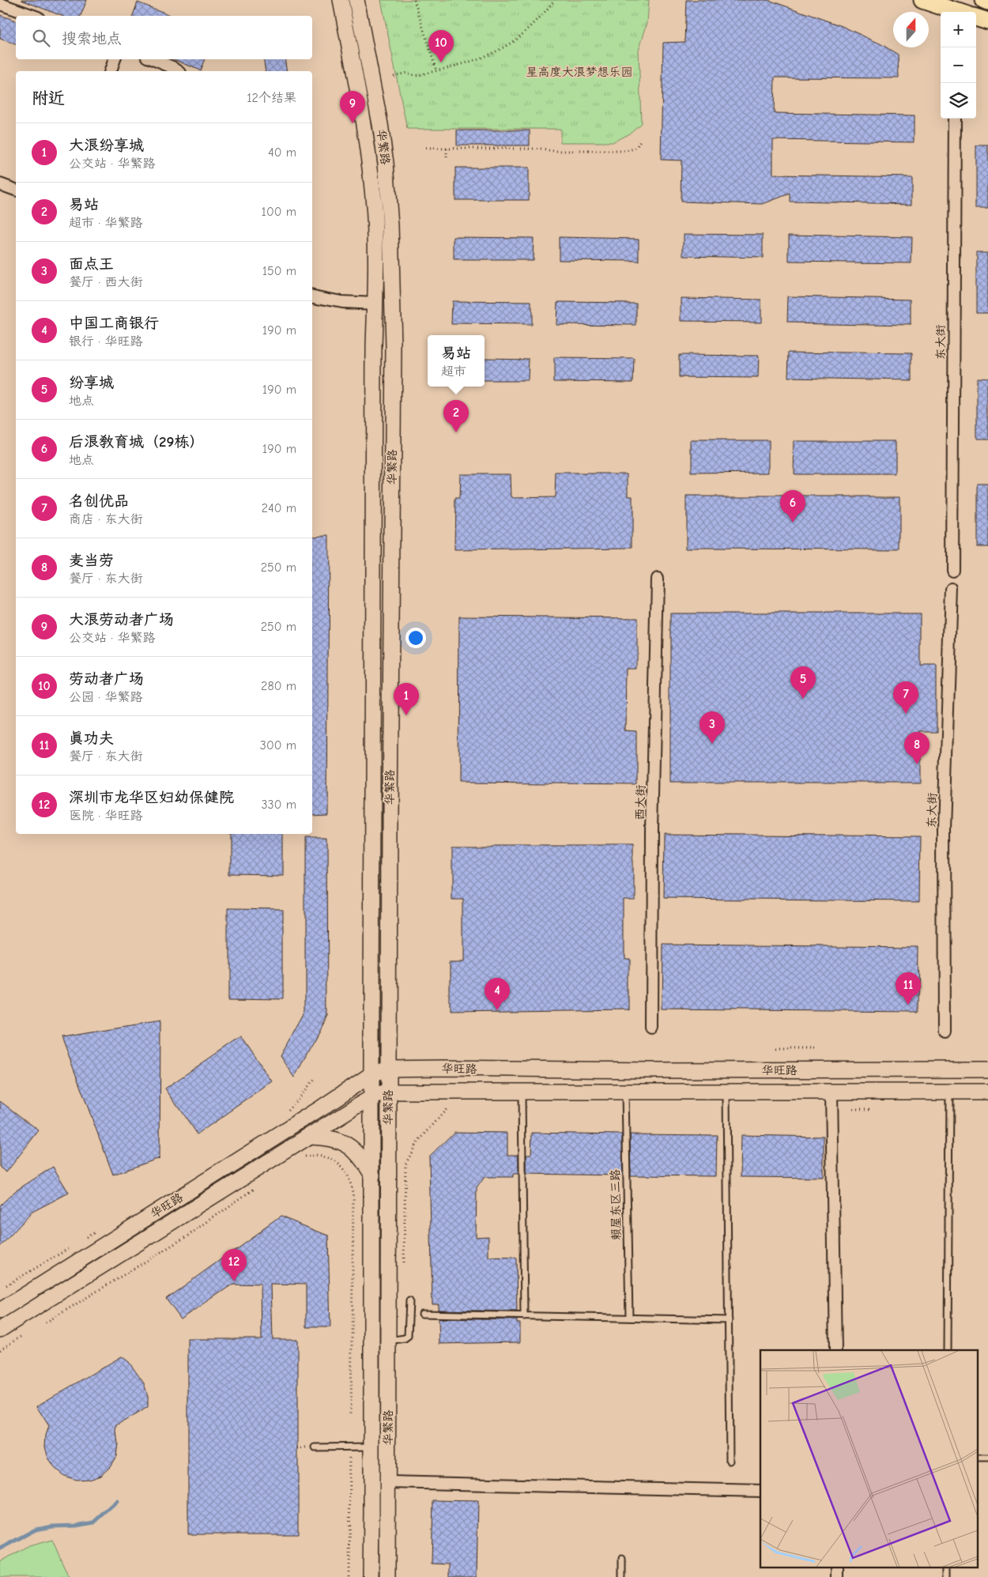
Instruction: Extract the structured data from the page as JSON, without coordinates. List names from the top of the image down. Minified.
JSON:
{"streets":{"main road":["华繁路","华旺路"],"street":["东大街","西大街"],"lane":["赖屋东区三路"]},"crossings":[["华繁路","华旺路"],["华旺路","赖屋东区三路"]],"parks":["星高度大浪梦想乐园"],"north":"top","page":{"map_buttons":["+","−"],"search":"搜索地点","pins":["10","9","2","6","5","7","1","3","8","11","4","12"],"heading":["附近","12个结果"],"list":[{"mark":"1","name":"大浪纷享城","note":"公交站 · 华繁路","value":"40 m"},{"mark":"2","name":"易站","note":"超市 · 华繁路","value":"100 m"},{"mark":"3","name":"面点王","note":"餐厅 · 西大街","value":"150 m"},{"mark":"4","name":"中国工商银行","note":"银行 · 华旺路","value":"190 m"},{"mark":"5","name":"纷享城","note":"地点","value":"190 m"},{"mark":"6","name":"后浪教育城（29栋）","note":"地点","value":"190 m"},{"mark":"7","name":"名创优品","note":"商店 · 东大街","value":"240 m"},{"mark":"8","name":"麦当劳","note":"餐厅 · 东大街","value":"250 m"},{"mark":"9","name":"大浪劳动者广场","note":"公交站 · 华繁路","value":"250 m"},{"mark":"10","name":"劳动者广场","note":"公园 · 华繁路","value":"280 m"},{"mark":"11","name":"真功夫","note":"餐厅 · 东大街","value":"300 m"},{"mark":"12","name":"深圳市龙华区妇幼保健院","note":"医院 · 华旺路","value":"330 m"}],"popup":["易站","超市"]}}
